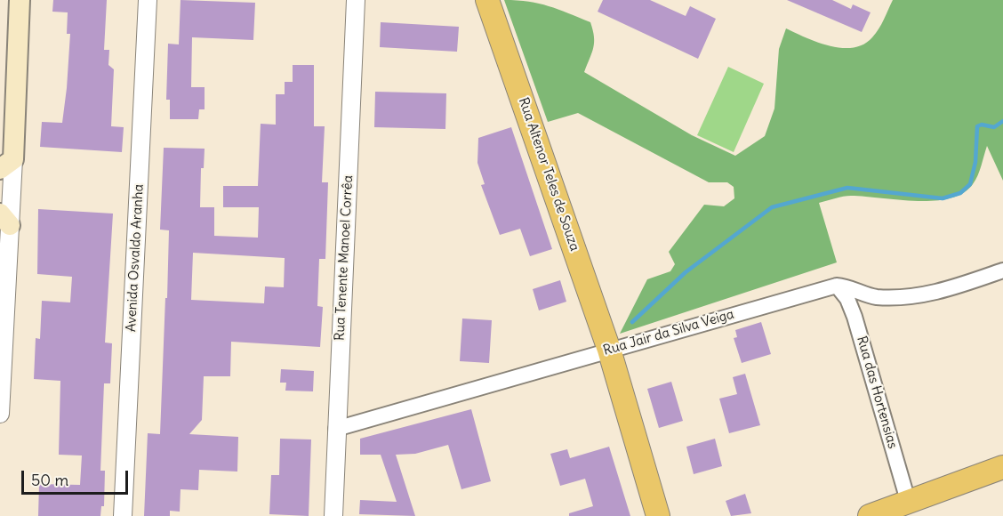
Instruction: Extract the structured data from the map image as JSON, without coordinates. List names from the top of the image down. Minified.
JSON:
{"streets":{"main road":["Rua Altenor Teles de Souza"],"street":["Avenida Osvaldo Aranha","Rua Tenente Manoel Corrêa","Rua Jair da Silva Veiga","Rua das Hortensias"]},"crossings":[["Rua Altenor Teles de Souza","Rua Jair da Silva Veiga"],["Rua Tenente Manoel Corrêa","Rua Jair da Silva Veiga"],["Rua Jair da Silva Veiga","Rua das Hortensias"]],"scale_bar":"50 m"}
